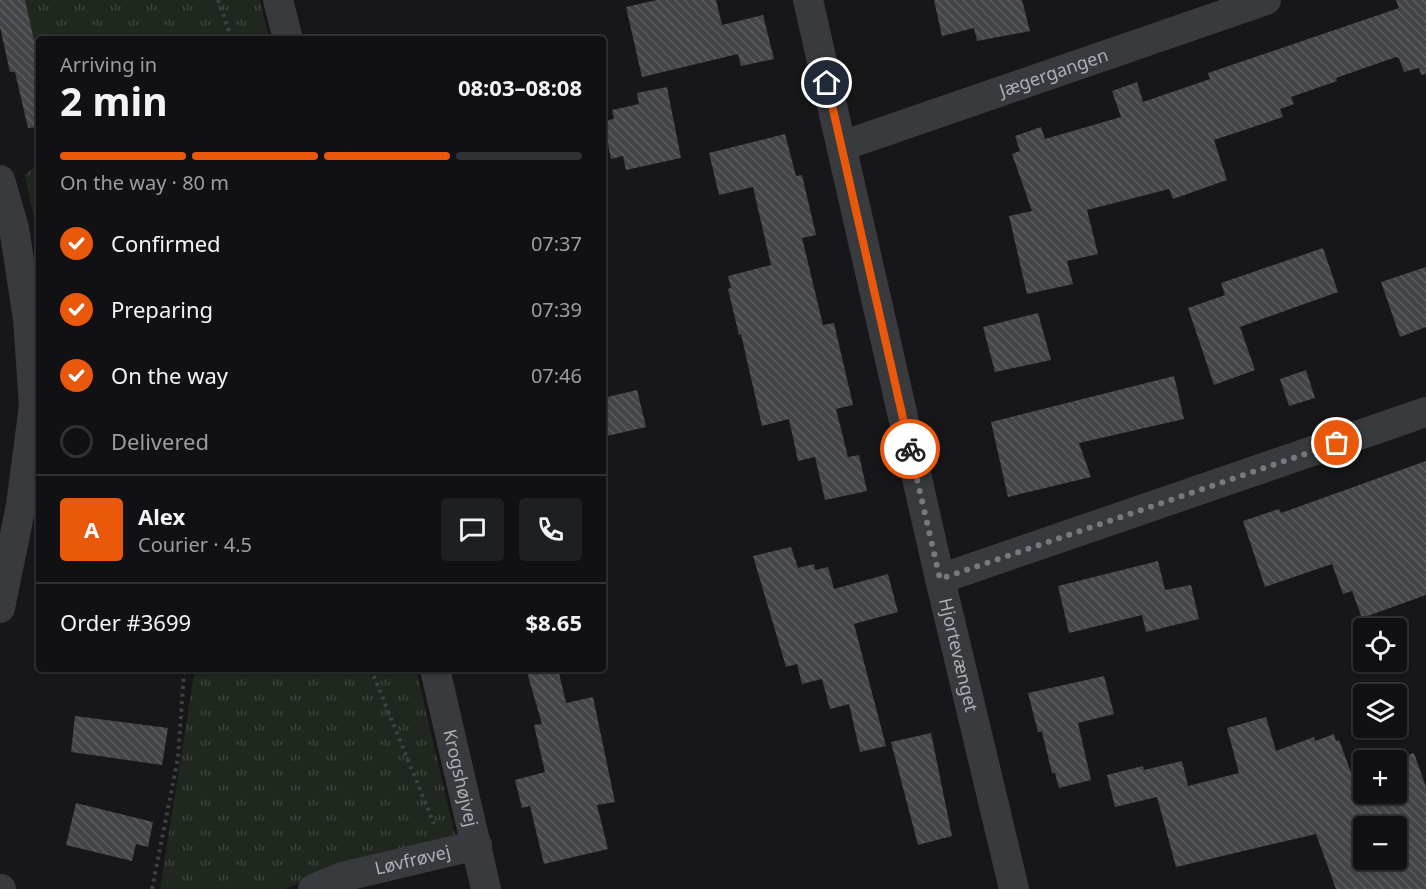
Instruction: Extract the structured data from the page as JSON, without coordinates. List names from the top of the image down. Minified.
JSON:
{"streets":{"street":["Jægergangen","Hjortevænget","Krogshøjvej","Løvfrøvej"]},"crossings":[["Jægergangen","Hjortevænget"],["Krogshøjvej","Løvfrøvej"]],"page":{"heading":["2 min","Arriving in","08:03–08:08"],"panel":["Alex","Courier · 4.5","Order #3699","$8.65"],"bar":"On the way · 80 m","list":[["Confirmed","07:37"],["Preparing","07:39"],["On the way","07:46"],"Delivered"],"round":"A","map_buttons":["+","−"]}}
